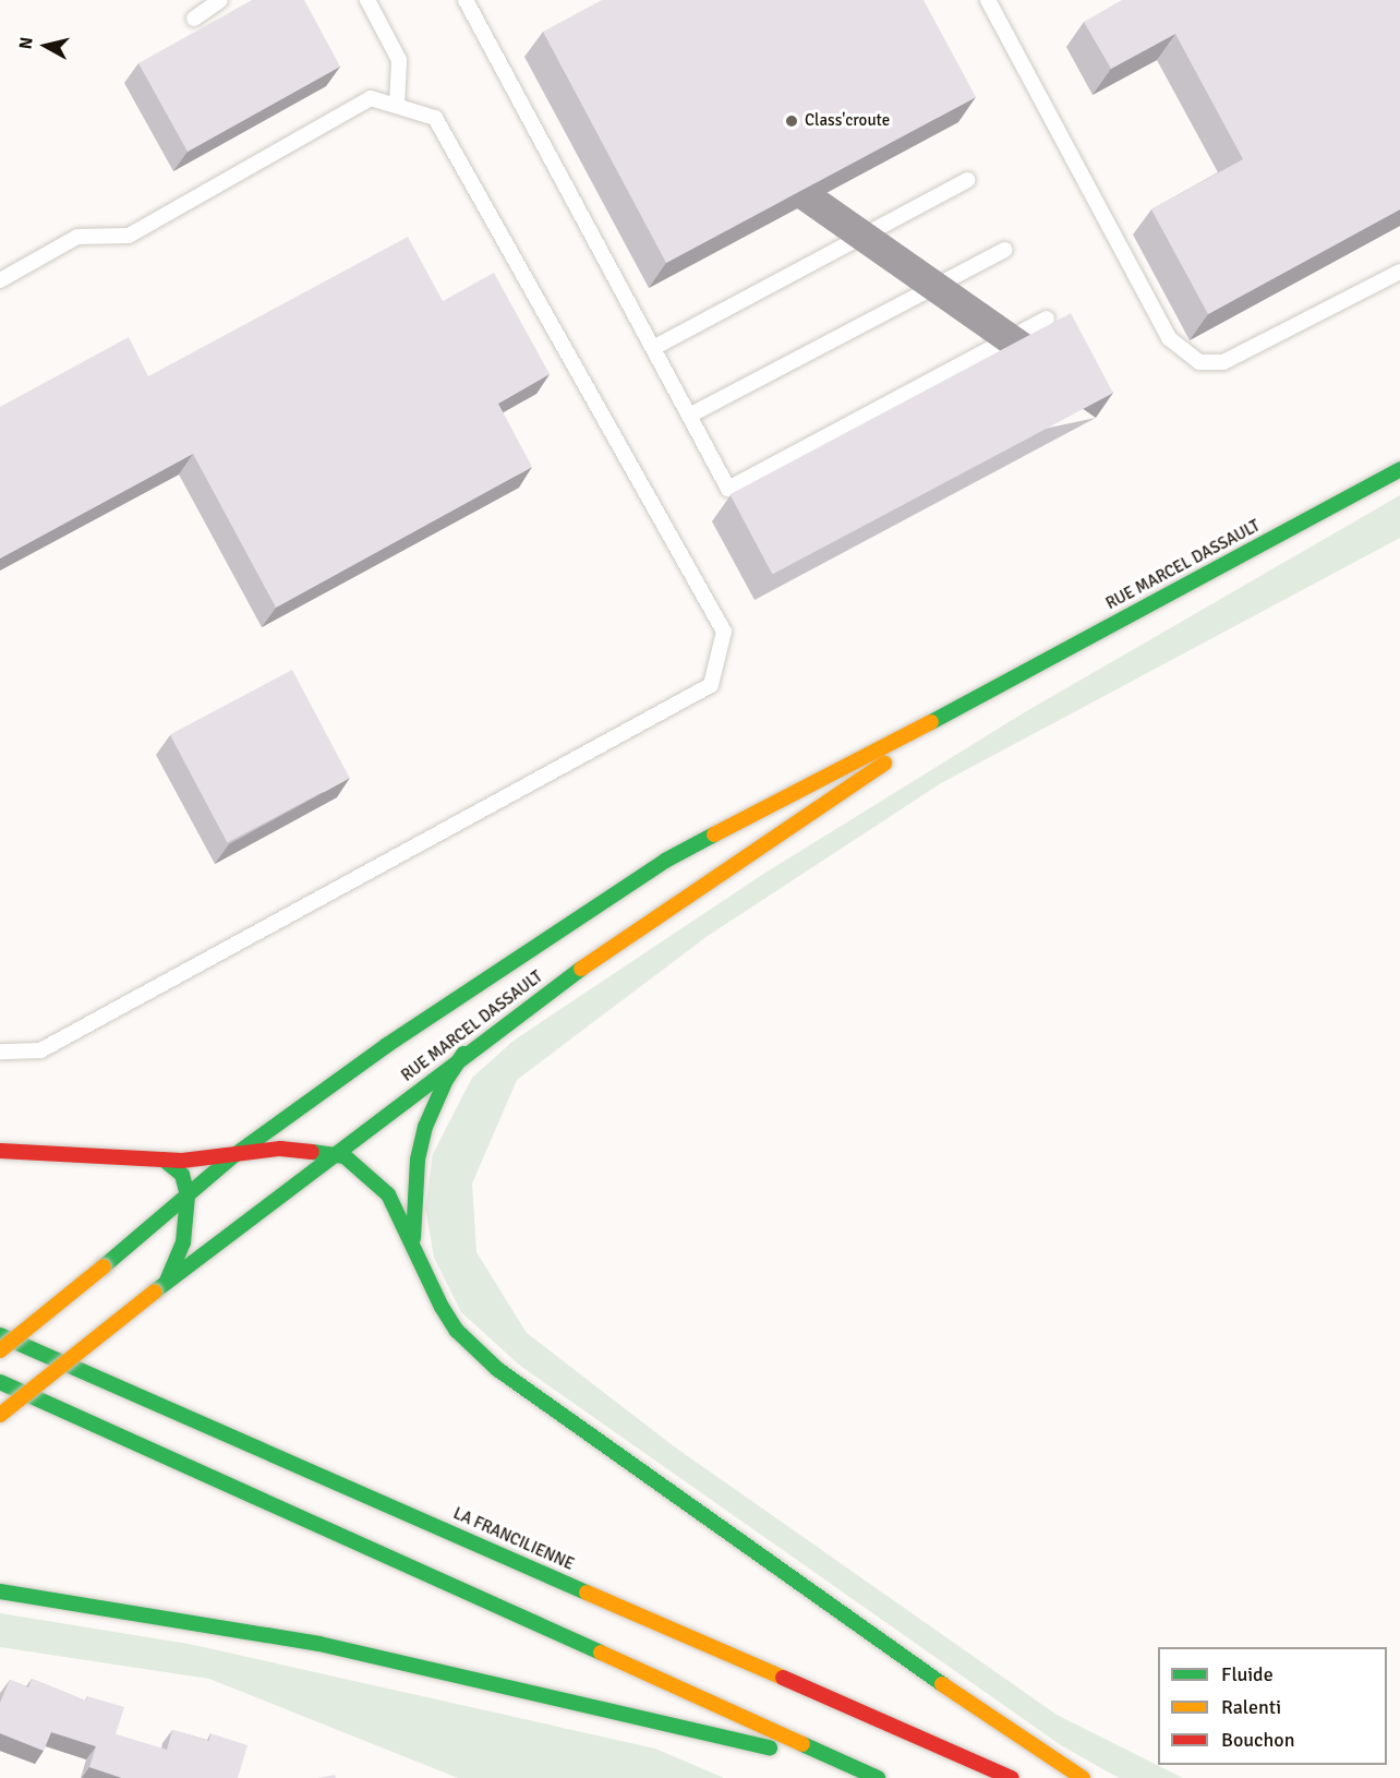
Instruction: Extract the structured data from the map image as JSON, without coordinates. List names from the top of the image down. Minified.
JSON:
{"streets":{"main road":["RUE MARCEL DASSAULT","LA FRANCILIENNE"]},"places":["Class'croute"],"legend":["Fluide","Ralenti","Bouchon"],"north":"left"}
